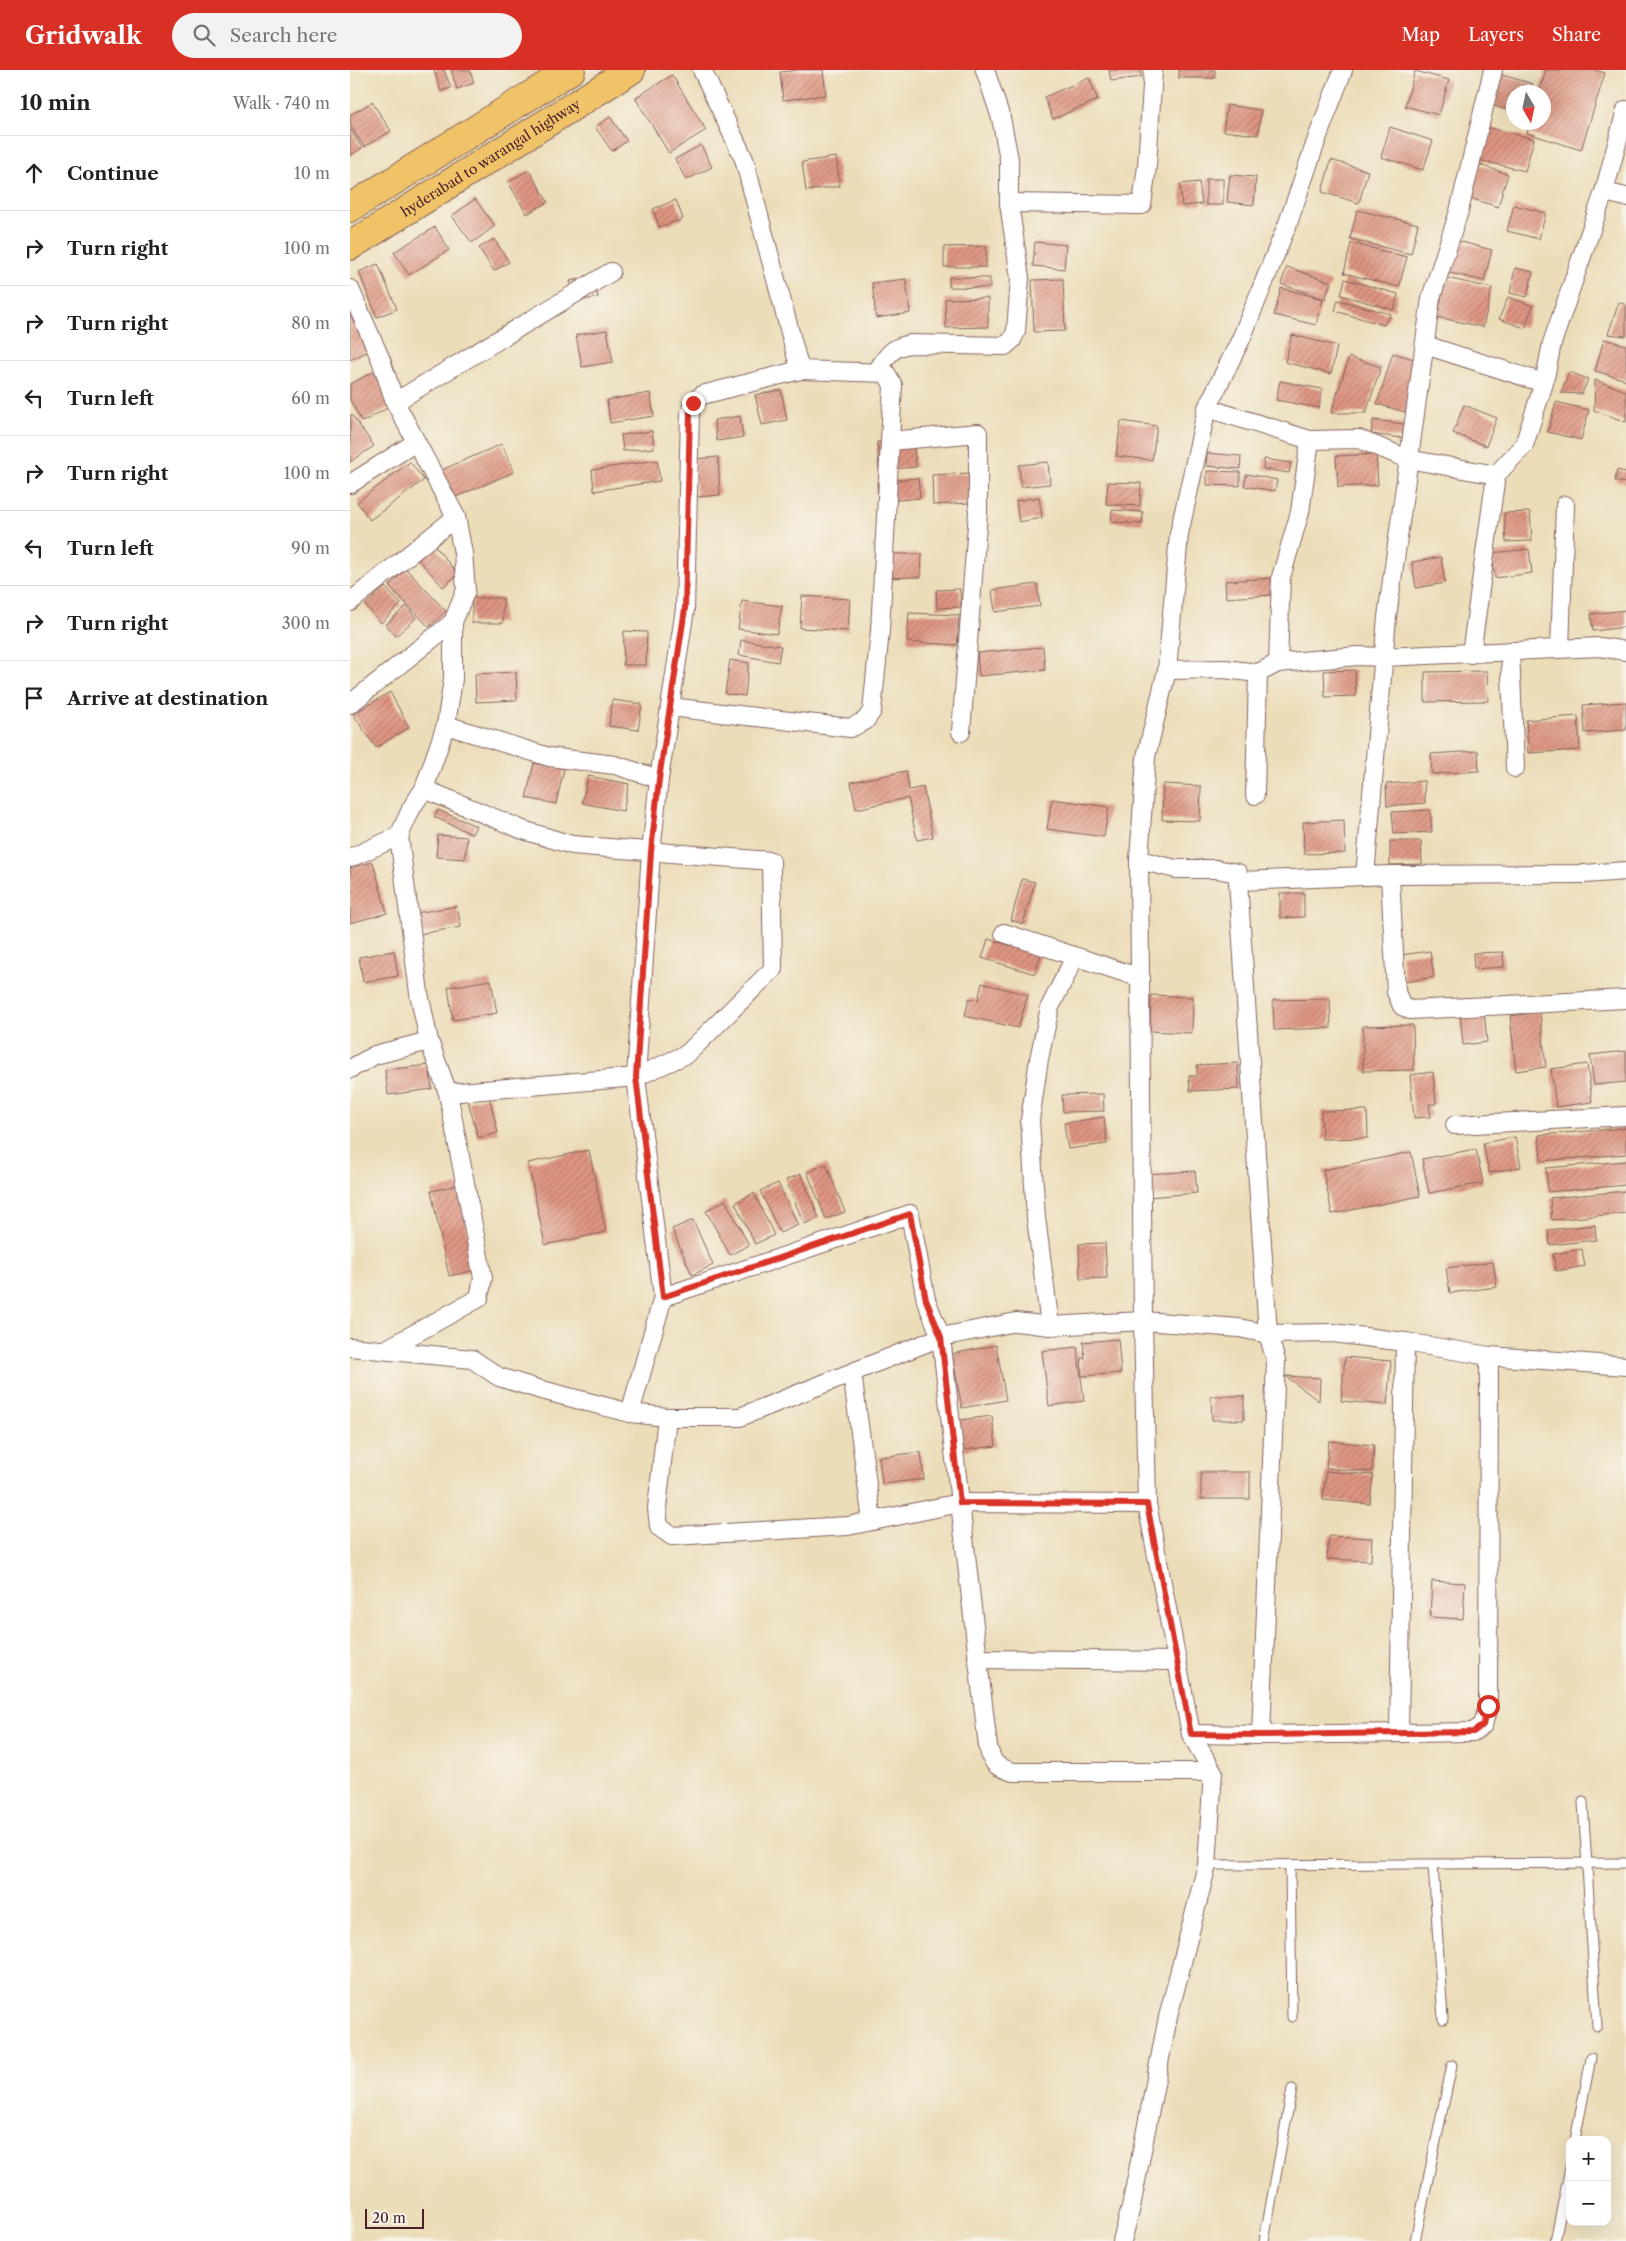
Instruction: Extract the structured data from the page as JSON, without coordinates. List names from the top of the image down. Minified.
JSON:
{"streets":{"main road":["hyderabad to warangal highway"]},"scale_bar":"20 m","north":"bottom","page":{"header":"Gridwalk","search":"Search here","nav":["Map","Layers","Share"],"heading":["10 min","Walk · 740 m"],"list":[["Continue","10 m"],["Turn right","100 m"],["Turn right","80 m"],["Turn left","60 m"],["Turn right","100 m"],["Turn left","90 m"],["Turn right","300 m"],"Arrive at destination"],"map_buttons":["+","−"],"scale":"20 m"}}
